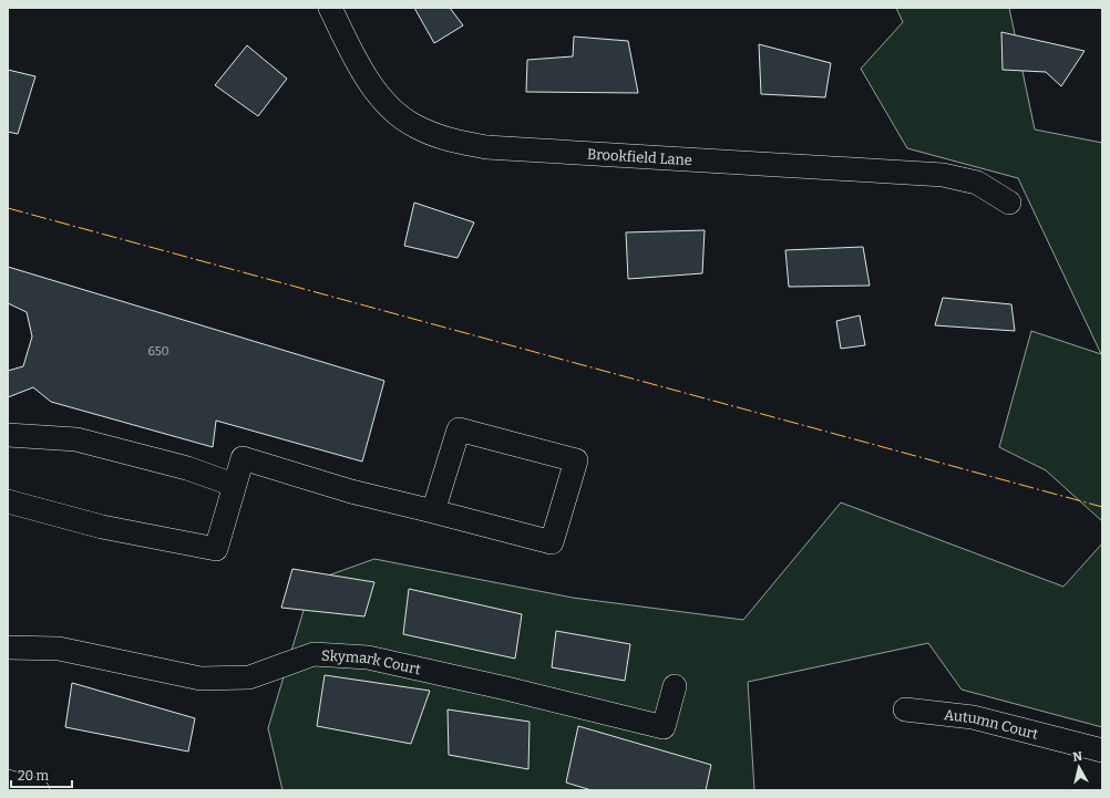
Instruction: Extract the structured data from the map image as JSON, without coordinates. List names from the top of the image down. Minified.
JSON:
{"streets":{"street":["Brookfield Lane","Skymark Court","Autumn Court"]},"house_numbers":["650"],"scale_bar":"20 m","north":"top"}
